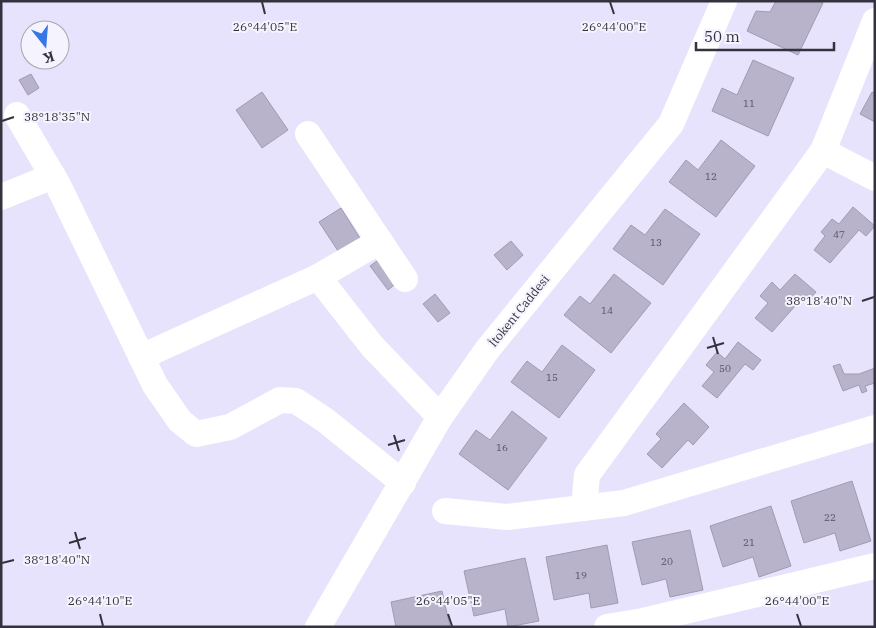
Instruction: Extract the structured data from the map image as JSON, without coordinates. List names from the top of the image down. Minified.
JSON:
{"streets":{"street":["İtokent Caddesi"]},"house_numbers":["11","12","47","13","14","50","15","16","22","21","20","19"],"scale_bar":"50 m","north":"bottom","coordinates":["26°44'05\"E","26°44'00\"E","38°18'35\"N","38°18'40\"N","26°44'10\"E"]}
